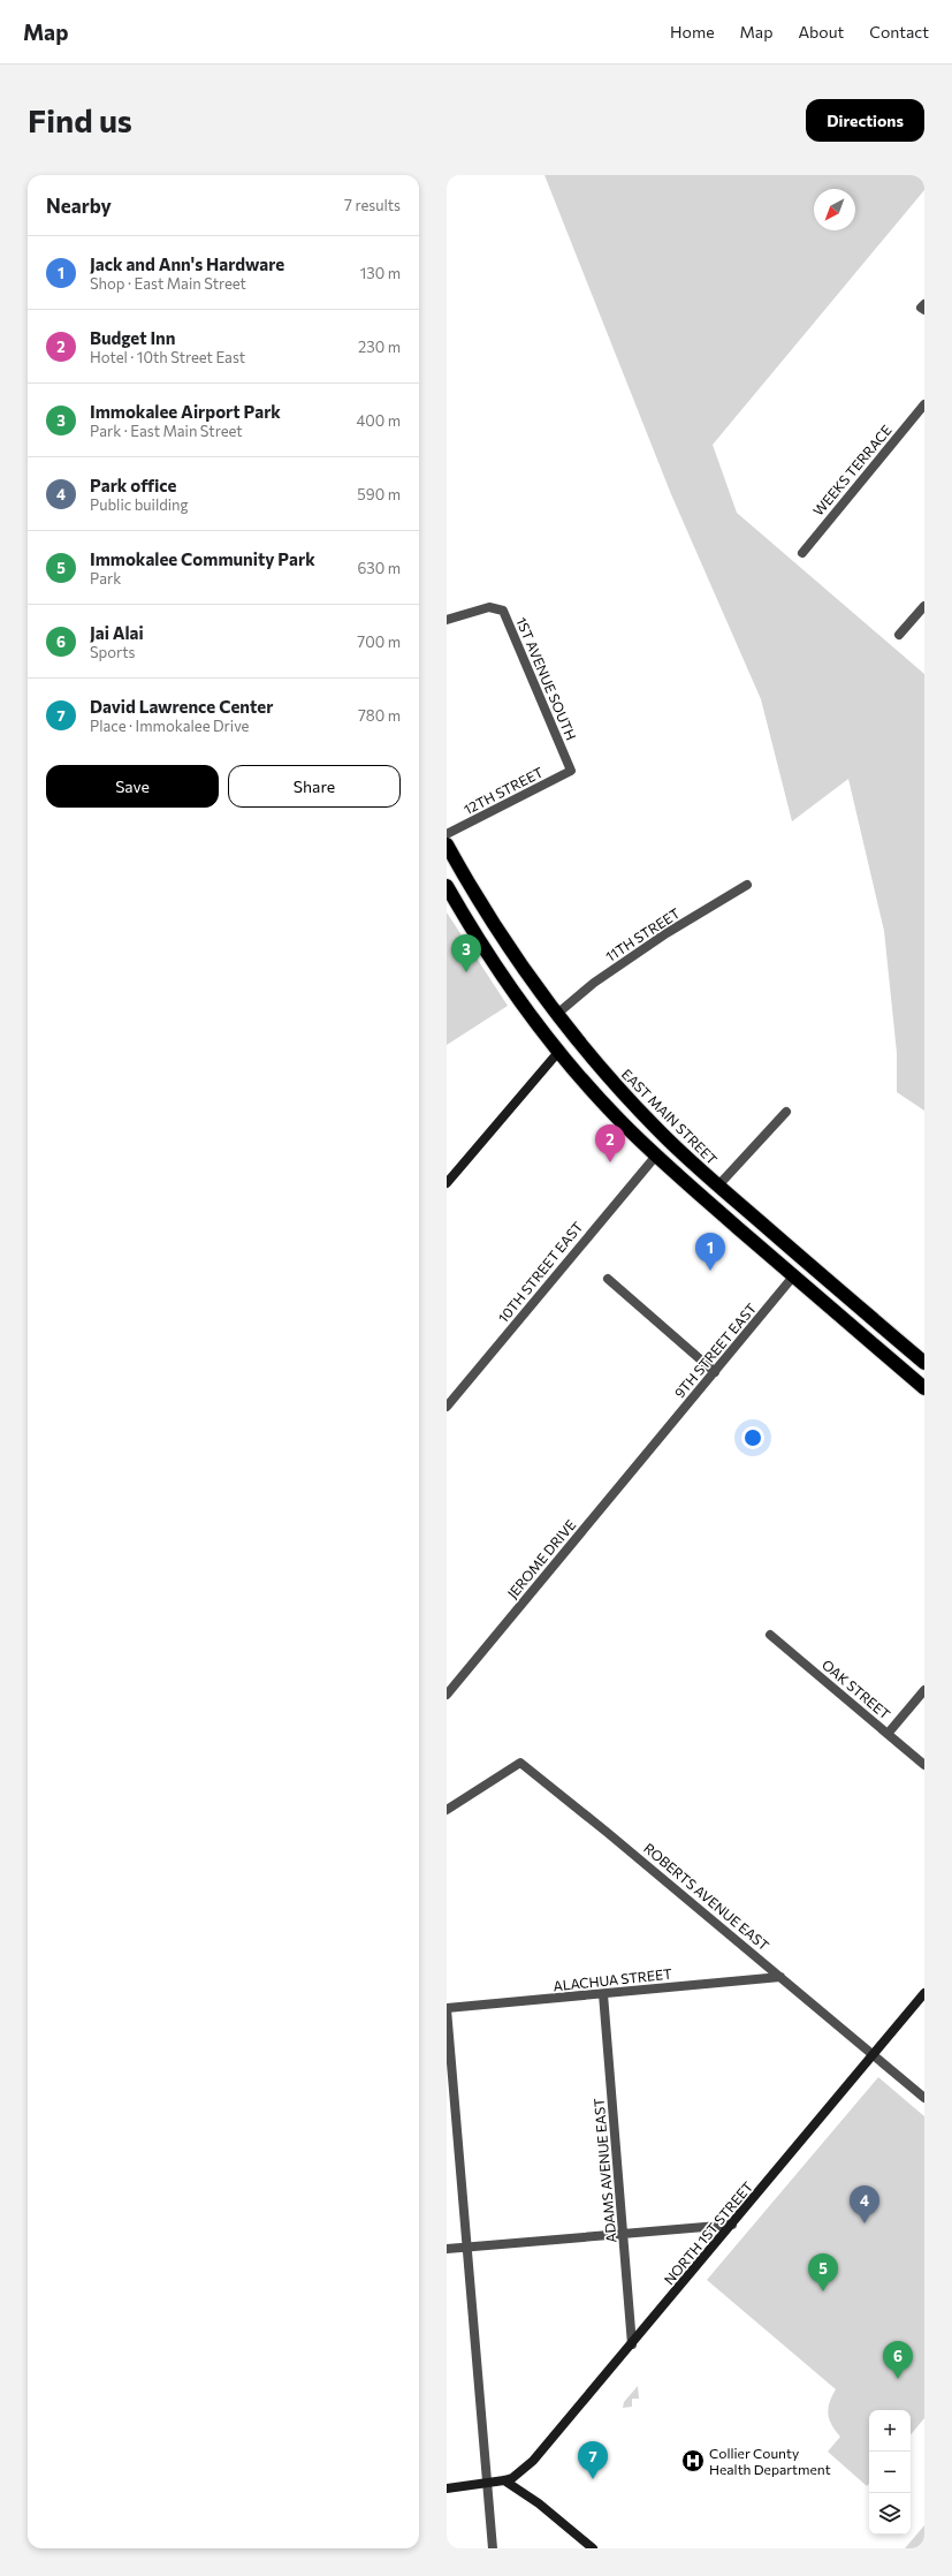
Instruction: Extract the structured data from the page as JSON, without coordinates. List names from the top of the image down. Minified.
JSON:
{"streets":{"highway":["EAST MAIN STREET"],"street":["WEEKS TERRACE","1ST AVENUE SOUTH","12TH STREET","11TH STREET","10TH STREET EAST","9TH STREET EAST","JEROME DRIVE","OAK STREET","ROBERTS AVENUE EAST","ALACHUA STREET","ADAMS AVENUE EAST","NORTH 1ST STREET"]},"crossings":[["1ST AVENUE SOUTH","12TH STREET"],["11TH STREET","EAST MAIN STREET"],["9TH STREET EAST","JEROME DRIVE"],["ROBERTS AVENUE EAST","ALACHUA STREET"],["ROBERTS AVENUE EAST","NORTH 1ST STREET"],["ALACHUA STREET","ADAMS AVENUE EAST"],["ADAMS AVENUE EAST","NORTH 1ST STREET"]],"places":{"hospital":["Collier County Health Department"]},"north":"bottom left","page":{"header":"Map","nav":["Home","Map","About","Contact"],"buttons":["Directions",["Save","Share"]],"title":"Find us","heading":["Nearby","7 results"],"list":[{"mark":"1","name":"Jack and Ann's Hardware","note":"Shop · East Main Street","value":"130 m"},{"mark":"2","name":"Budget Inn","note":"Hotel · 10th Street East","value":"230 m"},{"mark":"3","name":"Immokalee Airport Park","note":"Park · East Main Street","value":"400 m"},{"mark":"4","name":"Park office","note":"Public building","value":"590 m"},{"mark":"5","name":"Immokalee Community Park","note":"Park","value":"630 m"},{"mark":"6","name":"Jai Alai","note":"Sports","value":"700 m"},{"mark":"7","name":"David Lawrence Center","note":"Place · Immokalee Drive","value":"780 m"}],"pins":["3","2","1","4","5","6","7"],"map_buttons":["+","−"]}}
